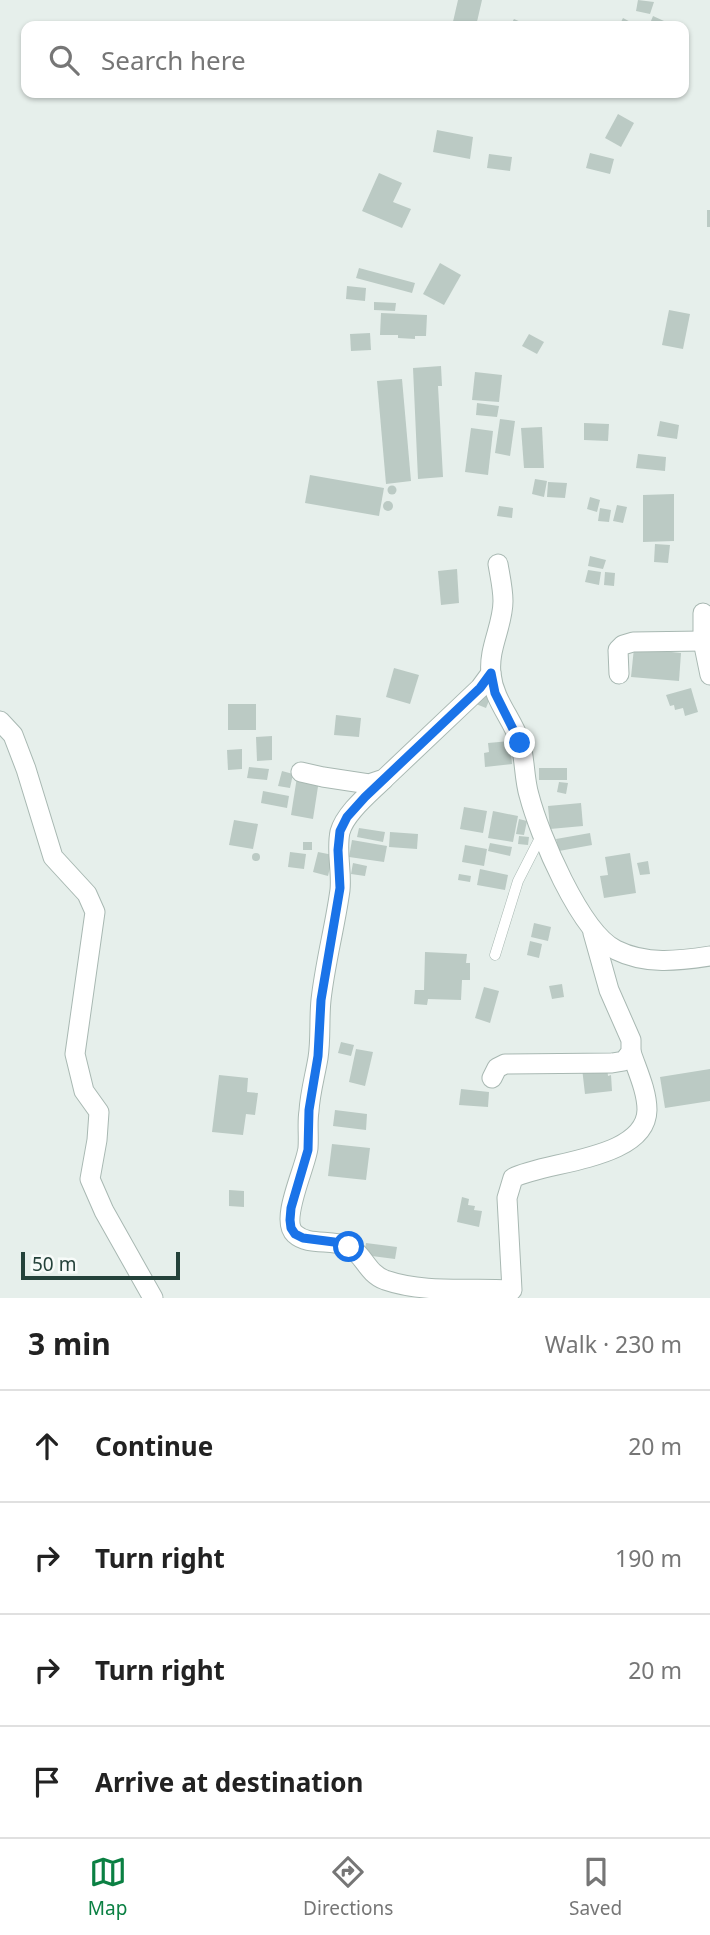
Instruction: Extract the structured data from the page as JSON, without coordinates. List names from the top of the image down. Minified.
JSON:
{"scale_bar":"50 m","page":{"search":"Search here","scale":"50 m","heading":["3 min","Walk · 230 m"],"list":[["Continue","20 m"],["Turn right","190 m"],["Turn right","20 m"],"Arrive at destination"],"nav":["Map","Directions","Saved"]}}
